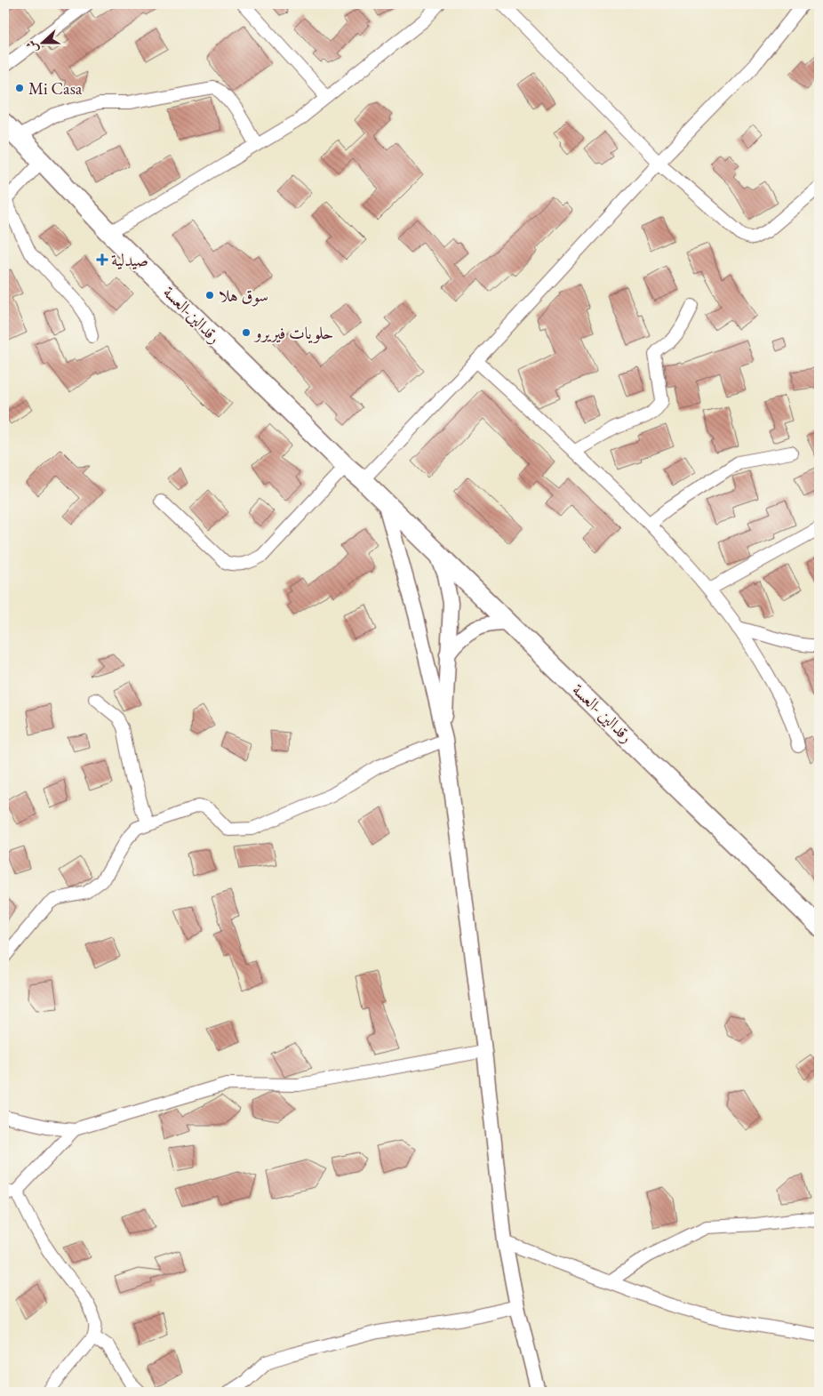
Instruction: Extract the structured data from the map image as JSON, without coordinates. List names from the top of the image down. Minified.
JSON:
{"streets":{"main road":["رقدالين-العسة","رقدالين -العسة"]},"crossings":[["رقدالين-العسة","رقدالين -العسة"]],"places":{"other":["Mi Casa","سوق هلا","حلويات فيريرو"],"health":["صيدلية"]},"north":"left"}
